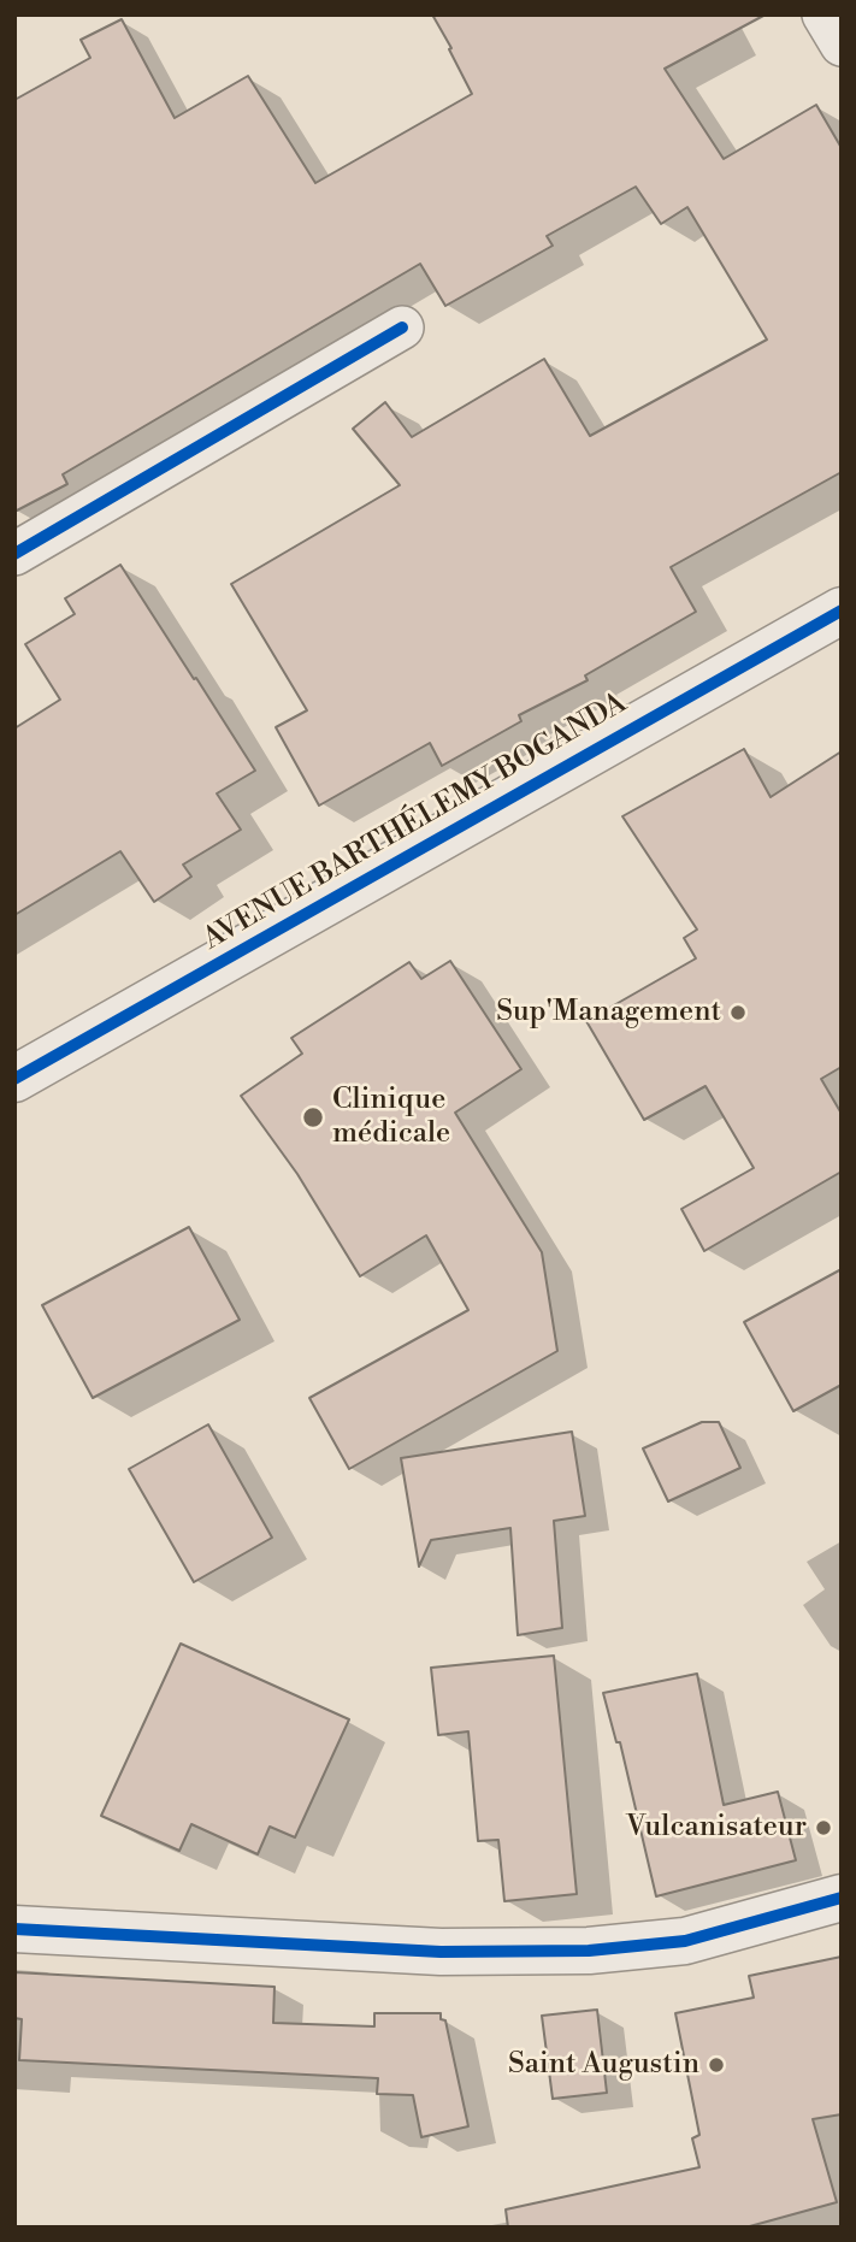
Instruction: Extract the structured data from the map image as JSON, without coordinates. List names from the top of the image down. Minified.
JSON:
{"streets":{"street":["AVENUE BARTHÉLEMY BOGANDA"]},"places":["Sup'Management","Clinique médicale","Vulcanisateur","Saint Augustin"]}
